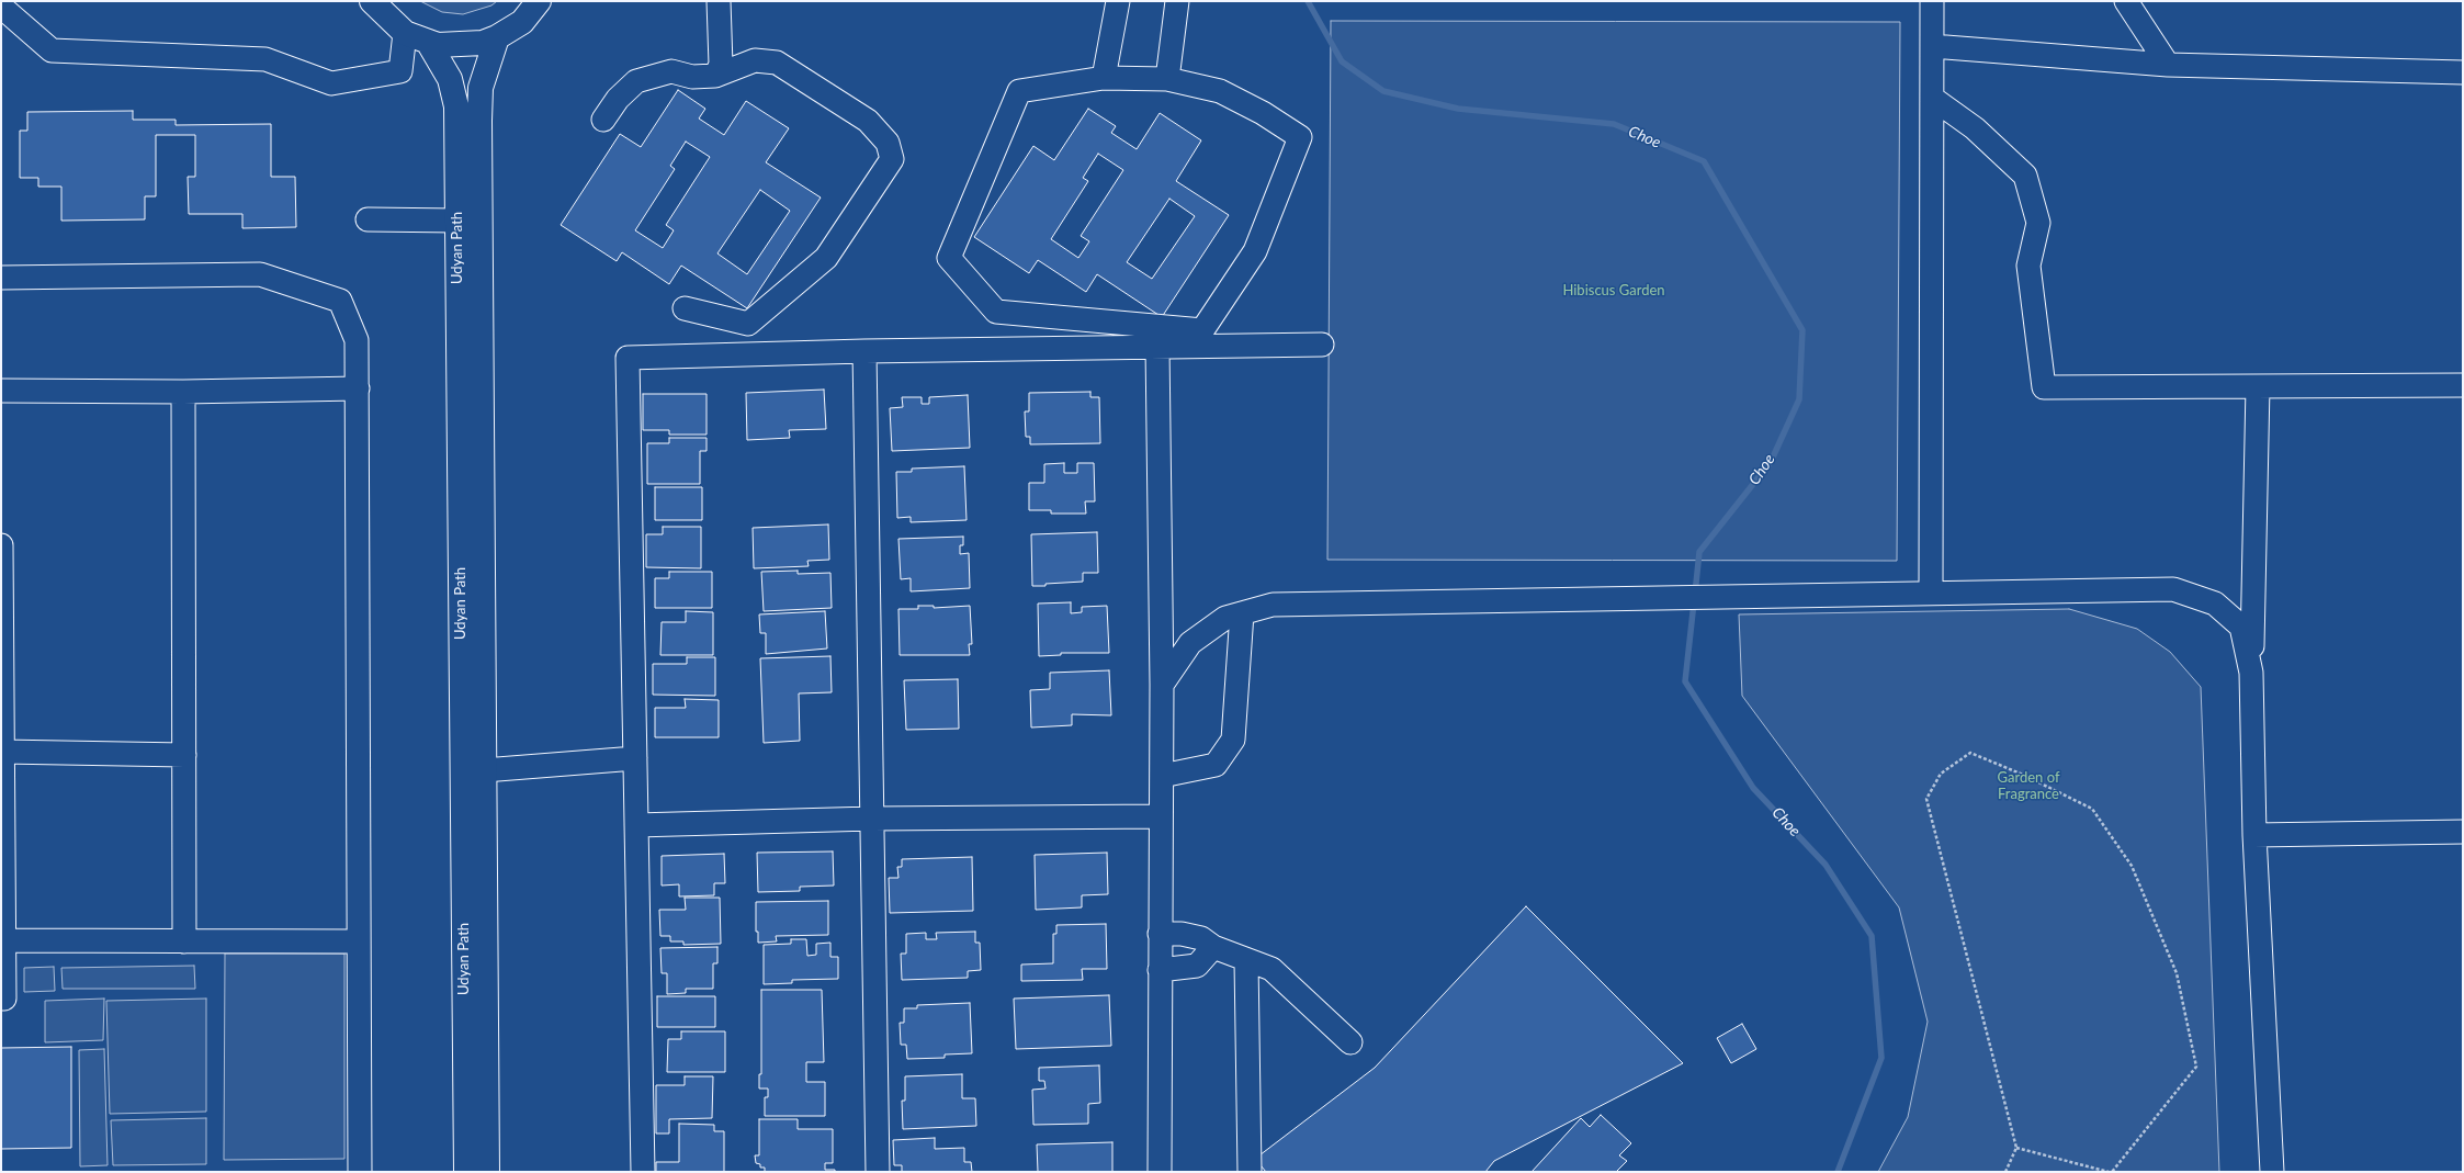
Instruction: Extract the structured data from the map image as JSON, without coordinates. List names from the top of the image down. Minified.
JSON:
{"streets":{"main road":["Udyan Path"]},"water":["Choe"],"parks":["Hibiscus Garden","Garden of Fragrance"]}
